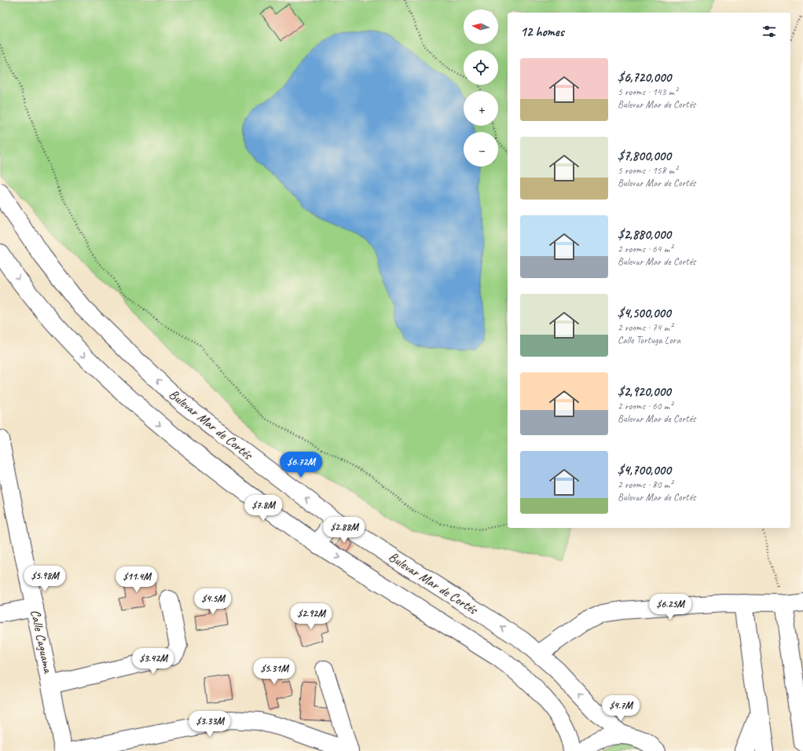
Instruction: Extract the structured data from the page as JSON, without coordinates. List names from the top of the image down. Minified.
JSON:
{"streets":{"street":["Bulevar Mar de Cortés","Calle Caguama"]},"north":"left","page":{"map_buttons":["+","−"],"heading":"12 homes","list":[{"name":"$6,720,000","note":"5 rooms · 143 m² · Bulevar Mar de Cortés"},{"name":"$7,800,000","note":"5 rooms · 158 m² · Bulevar Mar de Cortés"},{"name":"$2,880,000","note":"2 rooms · 64 m² · Bulevar Mar de Cortés"},{"name":"$4,500,000","note":"2 rooms · 74 m² · Calle Tortuga Lora"},{"name":"$2,920,000","note":"2 rooms · 60 m² · Bulevar Mar de Cortés"},{"name":"$4,700,000","note":"2 rooms · 80 m² · Bulevar Mar de Cortés"}],"price":["$6.72M","$7.8M","$2.88M","$5.98M","$11.4M","$4.5M","$6.25M","$2.92M","$3.42M","$5.31M","$4.7M","$3.33M"]}}
